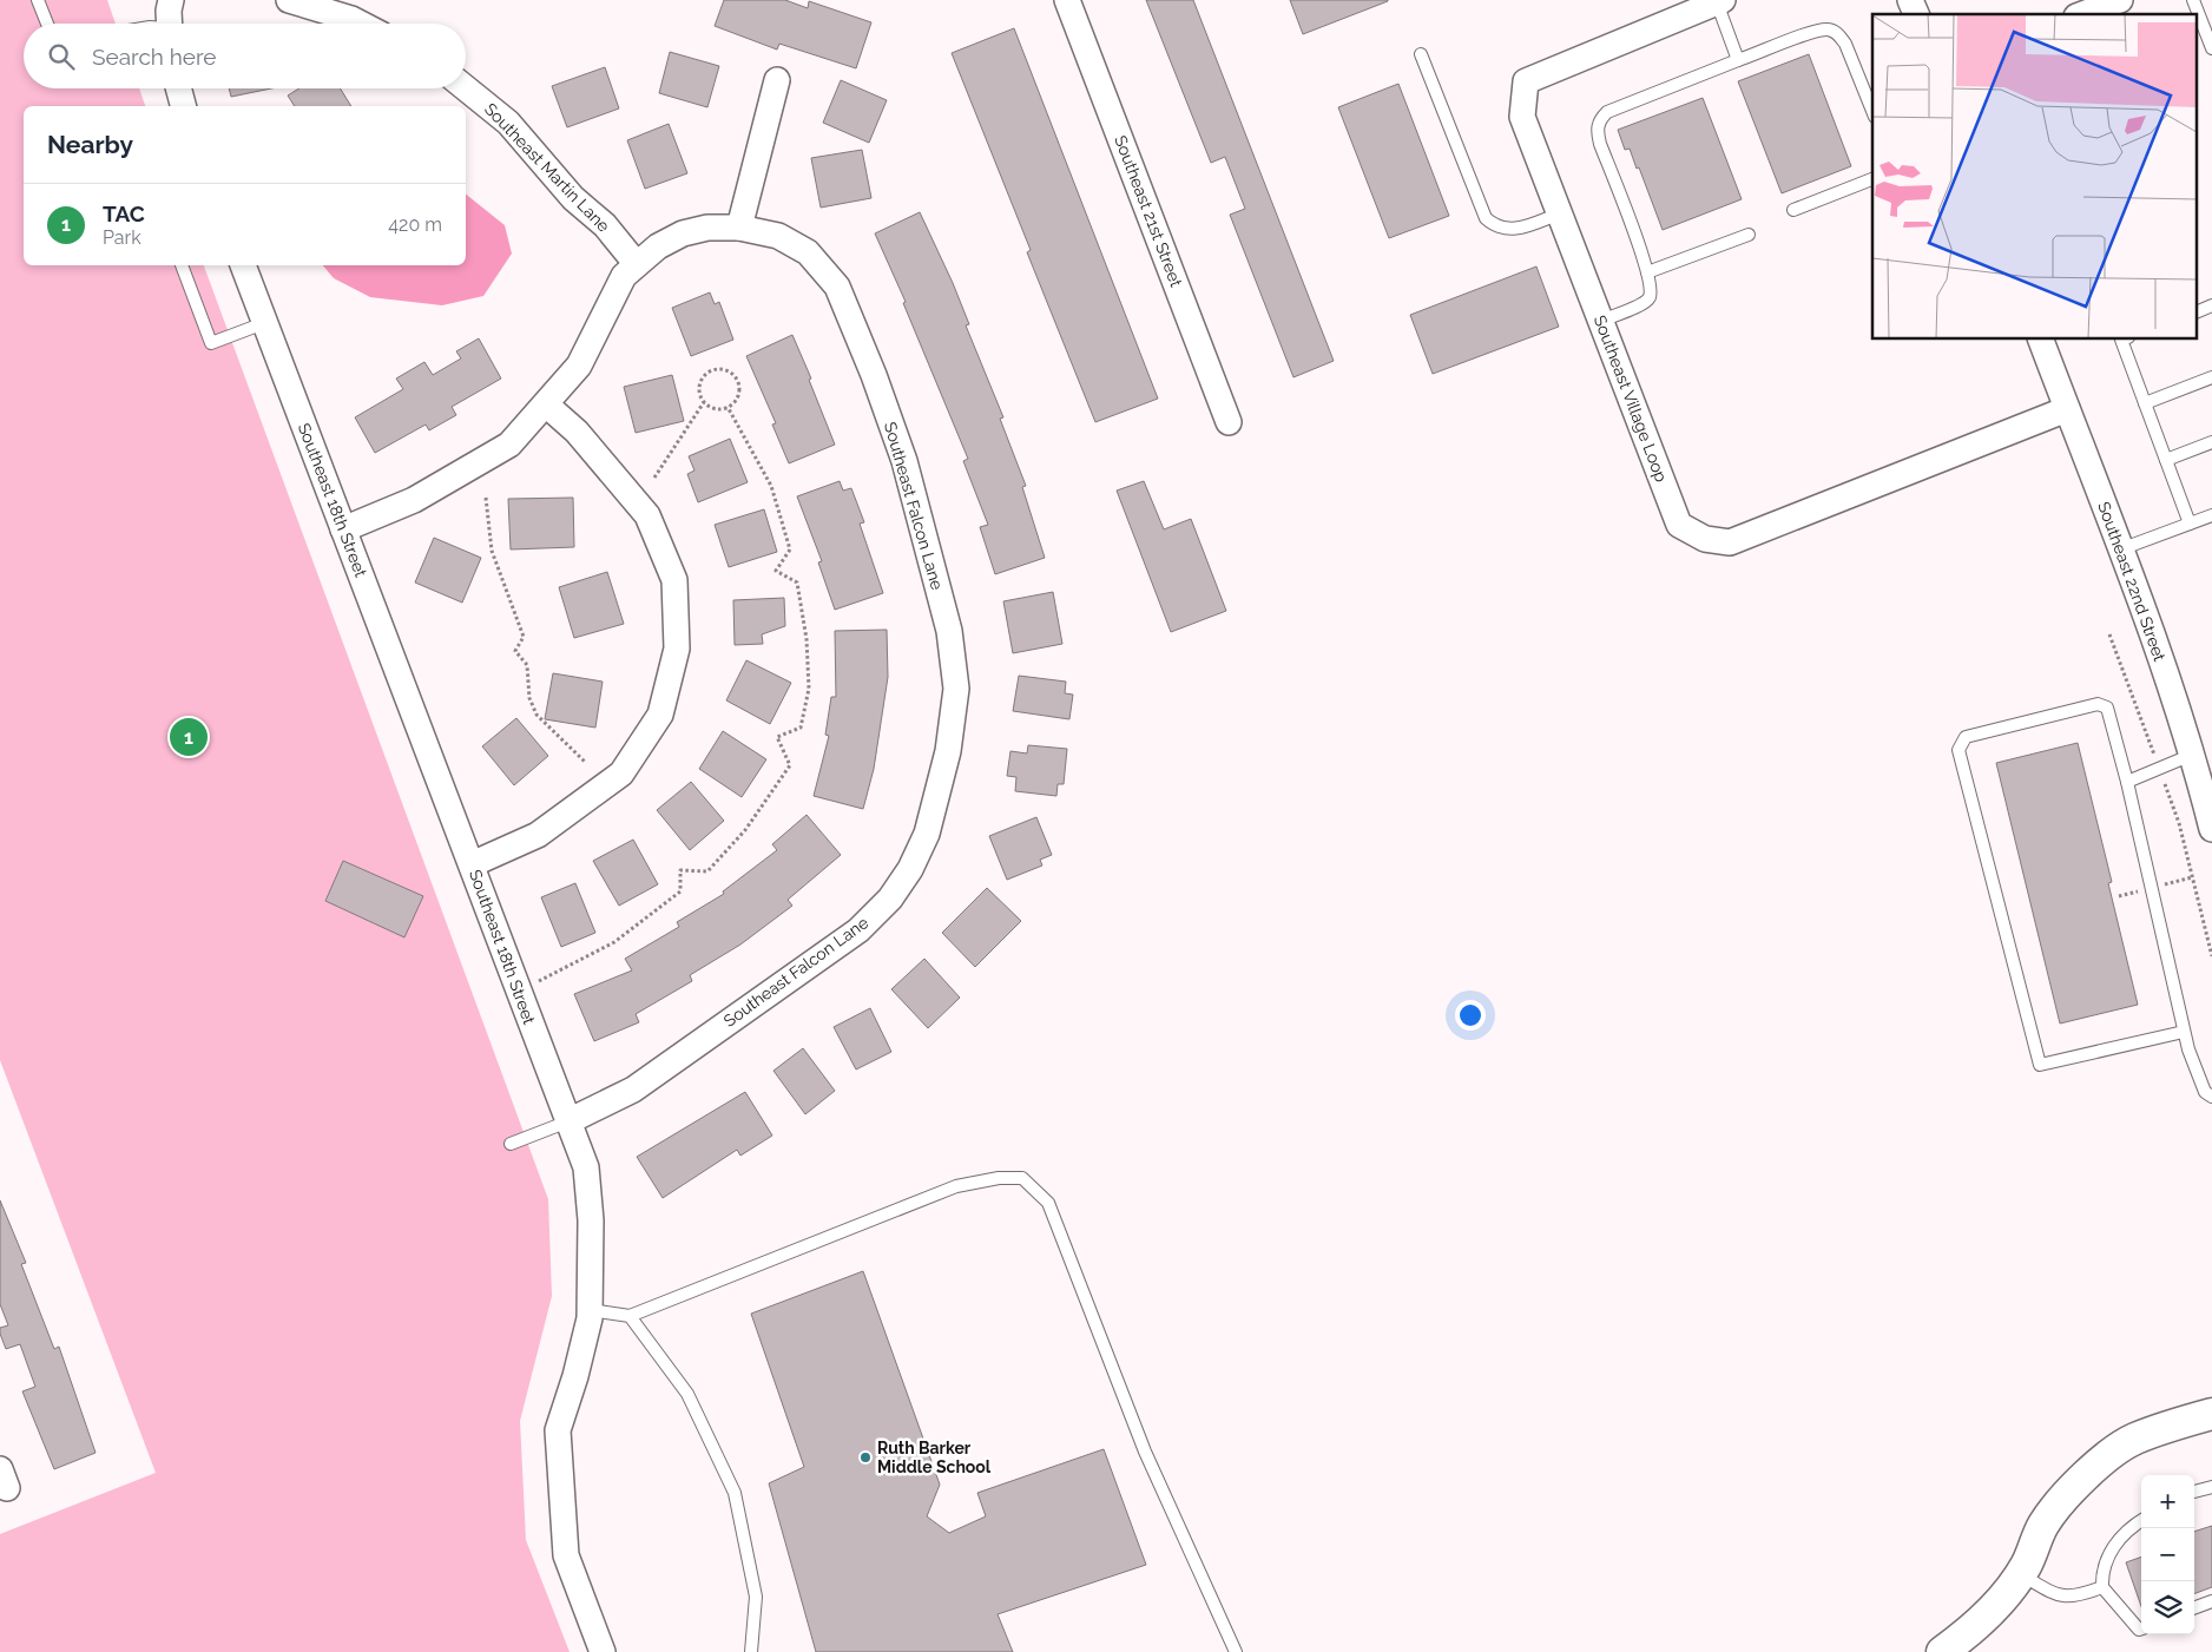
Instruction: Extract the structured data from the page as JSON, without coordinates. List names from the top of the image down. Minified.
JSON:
{"streets":{"street":["Southeast Martin Lane","Southeast 21st Street","Southeast Village Loop","Southeast 18th Street","Southeast Falcon Lane","Southeast 22nd Street"]},"crossings":[["Southeast Martin Lane","Southeast Falcon Lane"],["Southeast Village Loop","Southeast 22nd Street"],["Southeast 18th Street","Southeast Falcon Lane"]],"places":["Ruth Barker Middle School"],"page":{"search":"Search here","heading":"Nearby","list":[{"mark":"1","name":"TAC","note":"Park","value":"420 m"}],"pins":"1","map_buttons":["+","−"]}}
